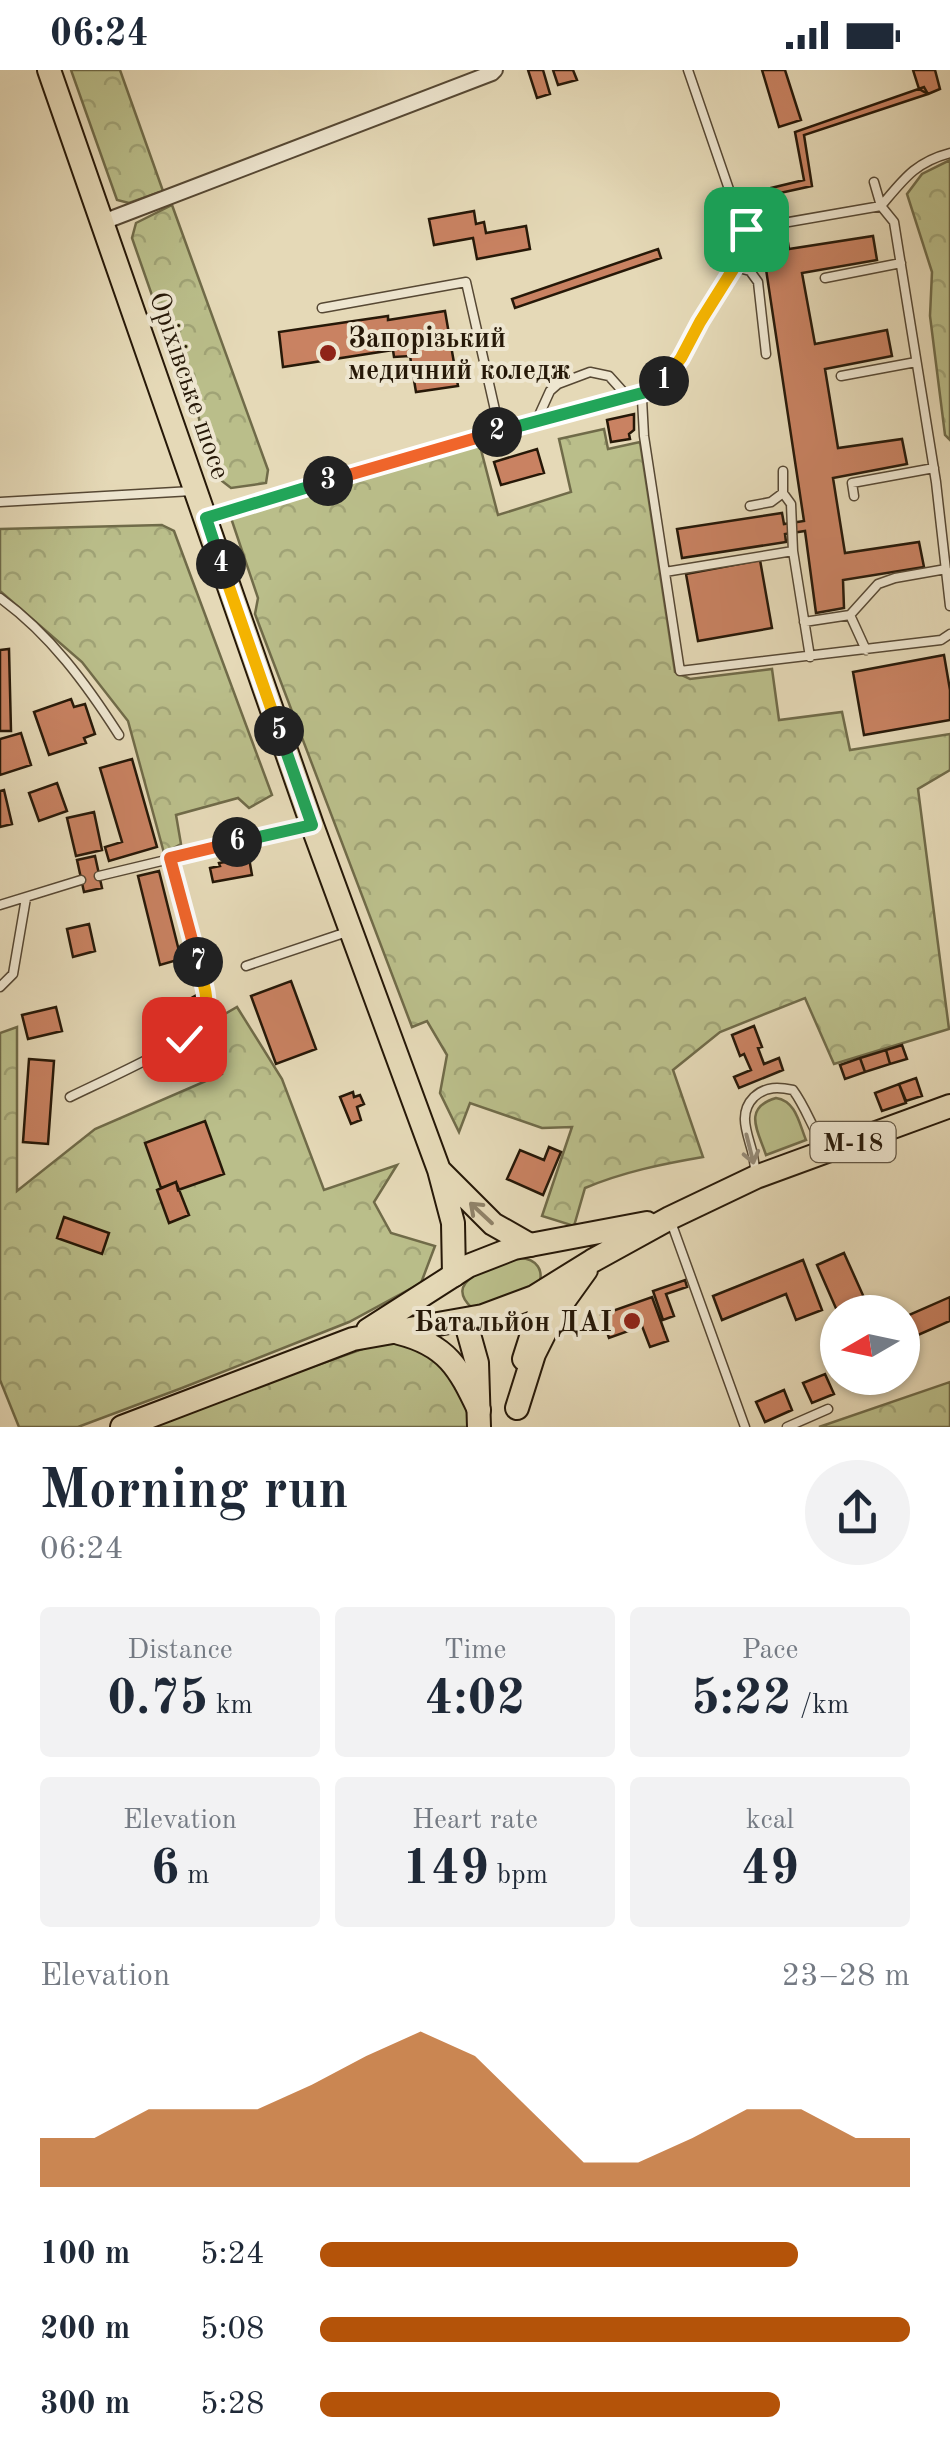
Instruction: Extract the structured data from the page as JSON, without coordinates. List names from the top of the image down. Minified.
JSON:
{"streets":{"main road":["Оріхівське шосе","М-18"]},"crossings":[["Оріхівське шосе","М-18"]],"places":["Запорізький медичний коледж","Батальйон ДАI"],"north":"left","page":{"status":"06:24","pins":["1","2","3","4","5","6","7"],"heading":["Morning run","06:24"],"stats":[["Distance","0.75 km"],["Time","4:02"],["Pace","5:22 /km"],["Elevation","6 m"],["Heart rate","149 bpm"],["kcal","49"]],"chart":["Elevation","23–28 m"],"list":[{"name":"100 m","note":"5:24"},{"name":"200 m","note":"5:08"},{"name":"300 m","note":"5:28"}]}}
